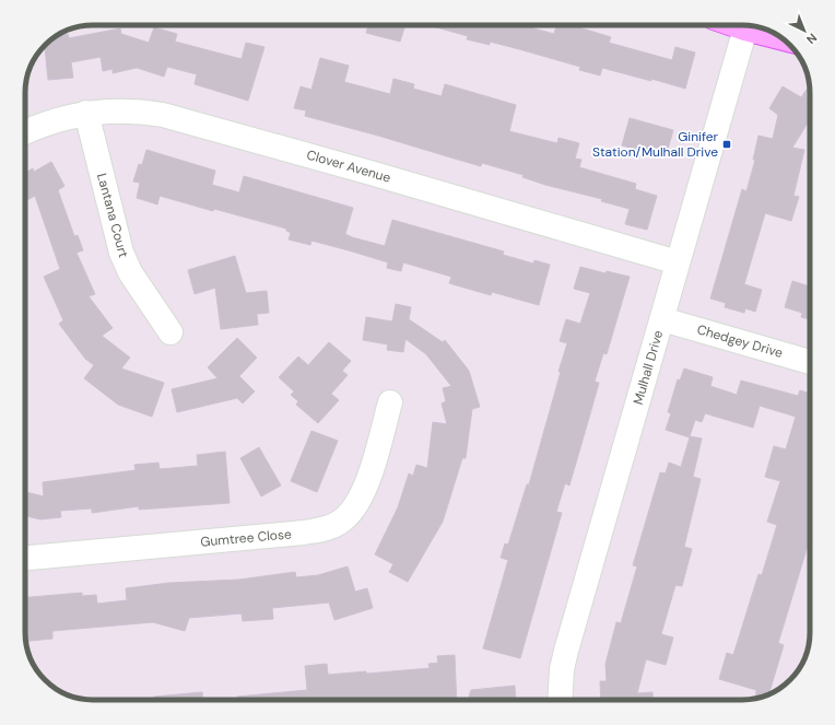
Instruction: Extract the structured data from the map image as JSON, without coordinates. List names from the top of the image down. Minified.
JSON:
{"streets":{"street":["Clover Avenue","Lantana Court","Chedgey Drive","Mulhall Drive","Gumtree Close"]},"crossings":[["Clover Avenue","Lantana Court"],["Clover Avenue","Mulhall Drive"],["Chedgey Drive","Mulhall Drive"]],"places":{"transit":["Ginifer Station/Mulhall Drive"]},"north":"bottom right"}
